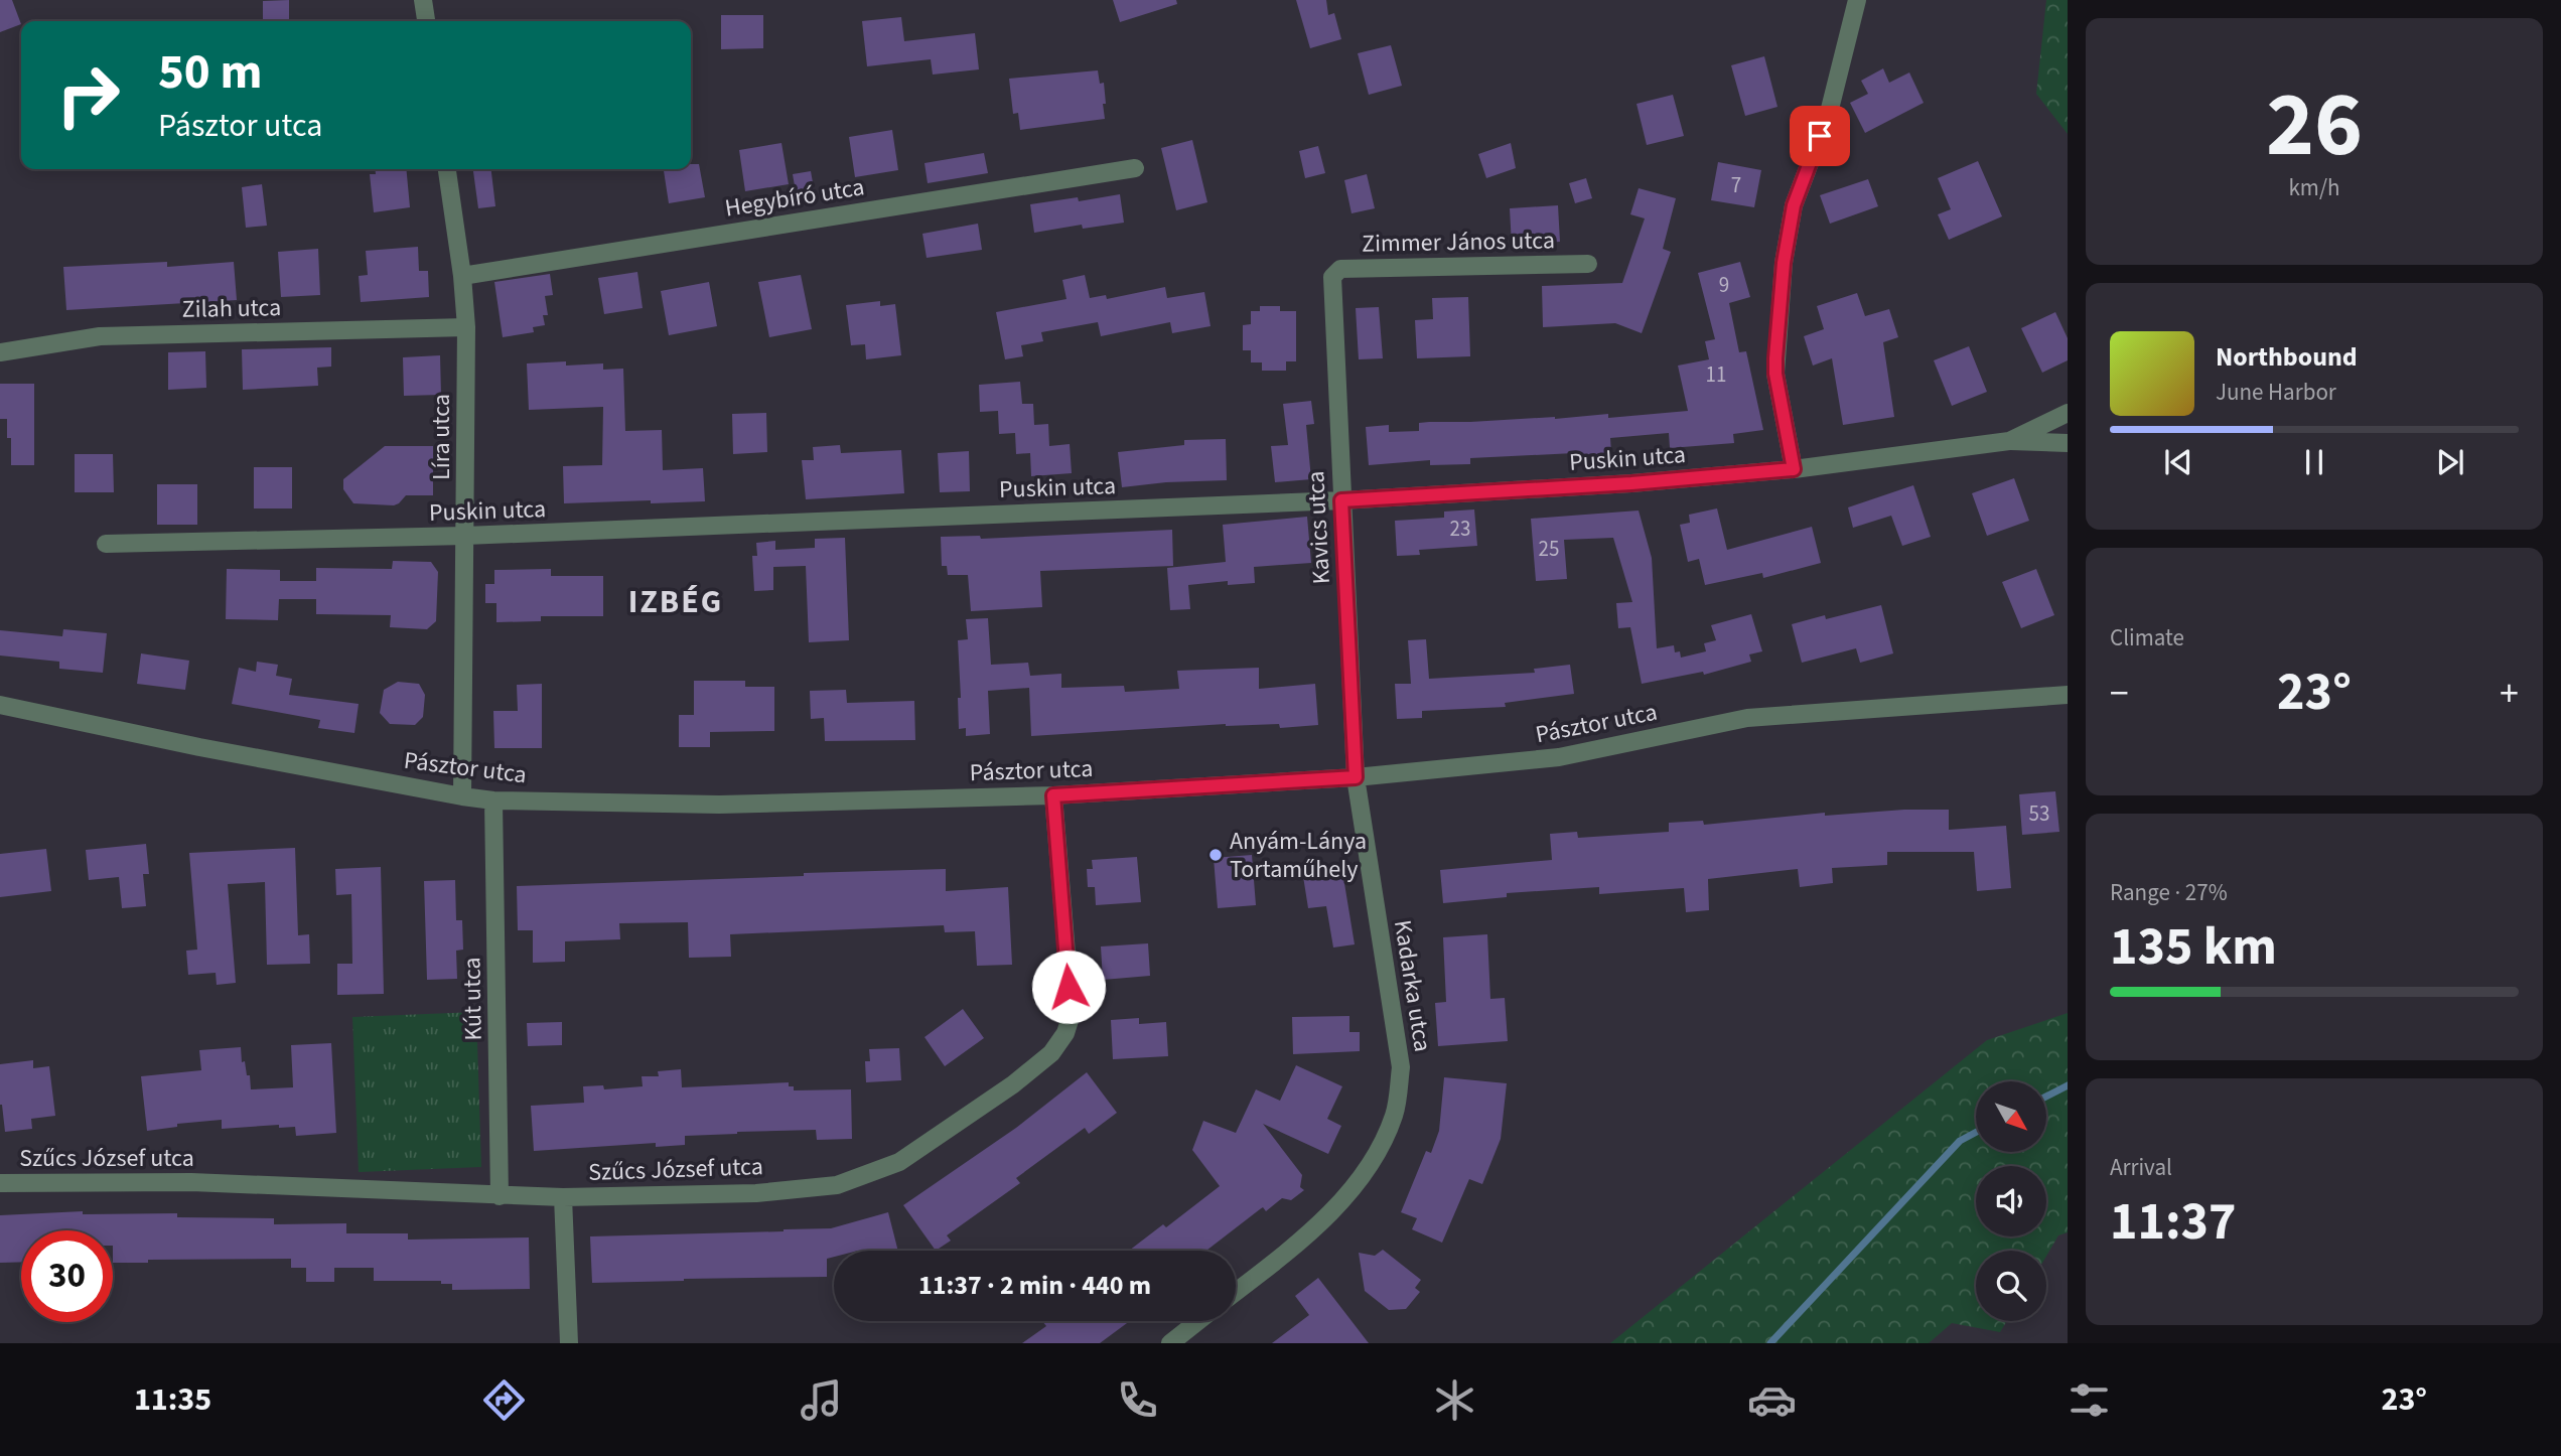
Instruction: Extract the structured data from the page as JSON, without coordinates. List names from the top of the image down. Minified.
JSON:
{"streets":{"street":["Hegybíró utca","Zimmer János utca","Zilah utca","Líra utca","Puskin utca","Kavics utca","Pásztor utca","Kadarka utca","Kút utca","Szűcs József utca"]},"crossings":[["Hegybíró utca","Líra utca"],["Zimmer János utca","Kavics utca"],["Zilah utca","Líra utca"],["Líra utca","Puskin utca"],["Líra utca","Pásztor utca"],["Puskin utca","Kavics utca"],["Kavics utca","Pásztor utca"],["Kavics utca","Kadarka utca"],["Pásztor utca","Kadarka utca"],["Pásztor utca","Kút utca"],["Pásztor utca","Szűcs József utca"],["Kút utca","Szűcs József utca"]],"districts":["IZBÉG"],"places":["Anyám-Lánya Tortaműhely"],"house_numbers":["7","9","11","23","25","53"],"north":"bottom right","page":{"tile":[["26","km/h"],"Climate",["Range · 27%","135 km"],["Arrival","11:37"]],"turn":["50 m","Pásztor utca"],"song":["Northbound","June Harbor"],"heat":["−","23°","+"],"limit":"30","trip":"11:37 · 2 min · 440 m","tabs":["11:35","23°"]}}
